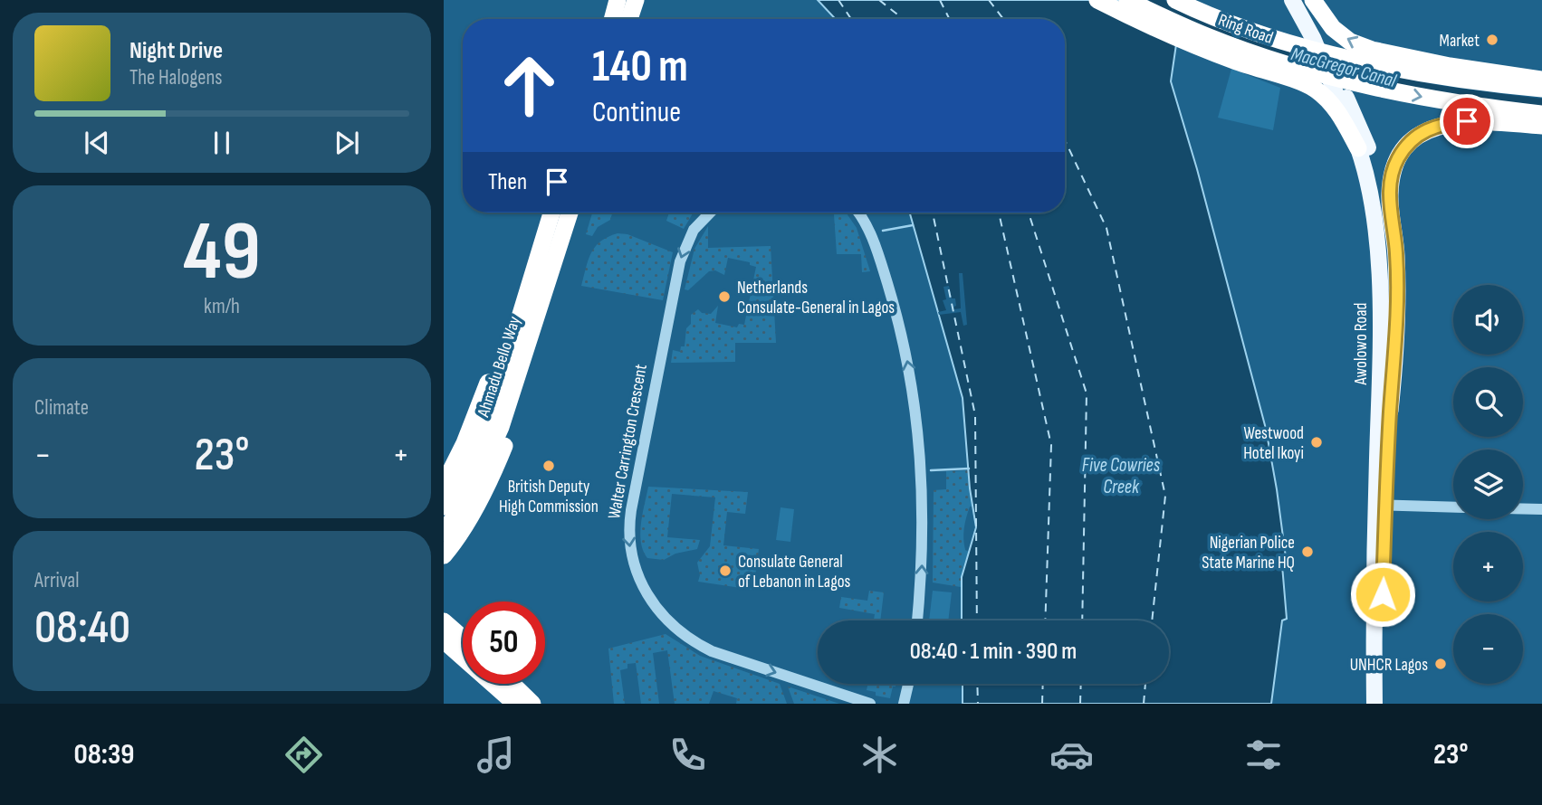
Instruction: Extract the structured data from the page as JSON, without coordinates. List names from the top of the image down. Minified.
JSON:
{"streets":{"highway":["Ring Road","Ahmadu Bello Way"],"main road":["Awolowo Road"],"street":["Walter Carrington Crescent"]},"water":["MacGregor Canal","Five Cowries Creek"],"places":["Market","Netherlands Consulate-General in Lagos","Westwood Hotel Ikoyi","British Deputy High Commission","Nigerian Police State Marine HQ","Consulate General of Lebanon in Lagos","UNHCR Lagos"],"page":{"turn":["140 m","Continue"],"song":["Night Drive","The Halogens"],"then":"Then","tile":[["49","km/h"],"Climate",["Arrival","08:40"]],"map_buttons":["+","−"],"heat":["−","23°","+"],"limit":"50","trip":"08:40 · 1 min · 390 m","tabs":["08:39","23°"]}}
